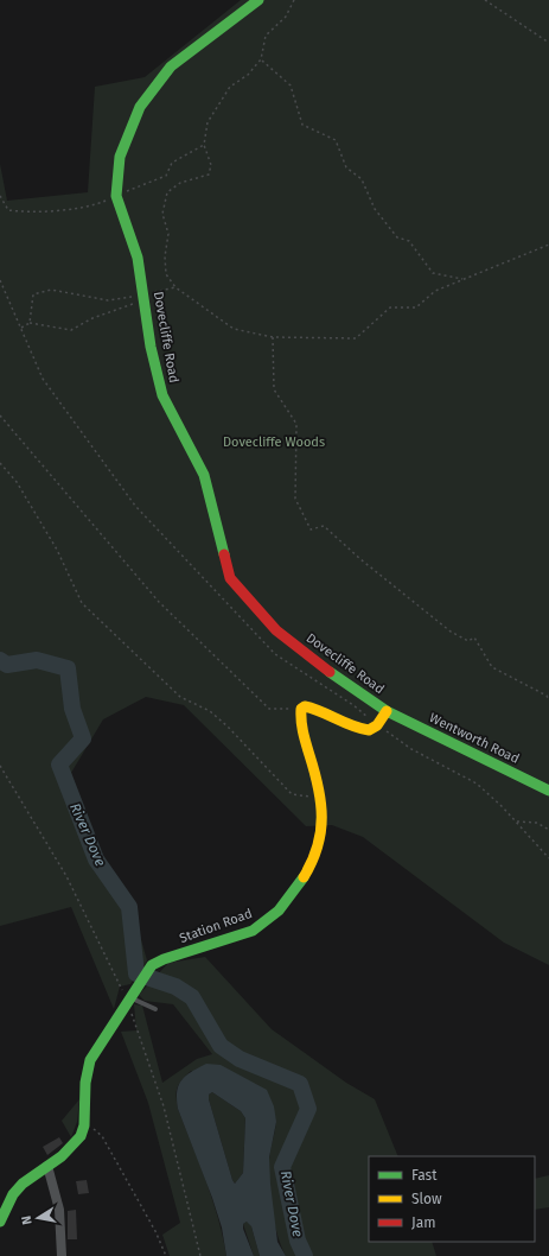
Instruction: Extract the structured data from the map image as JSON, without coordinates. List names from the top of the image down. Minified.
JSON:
{"streets":{"street":["Dovecliffe Road","Wentworth Road","Station Road"]},"crossings":[["Dovecliffe Road","Wentworth Road"]],"water":["River Dove"],"parks":["Dovecliffe Woods"],"legend":["Fast","Slow","Jam"],"north":"left"}
